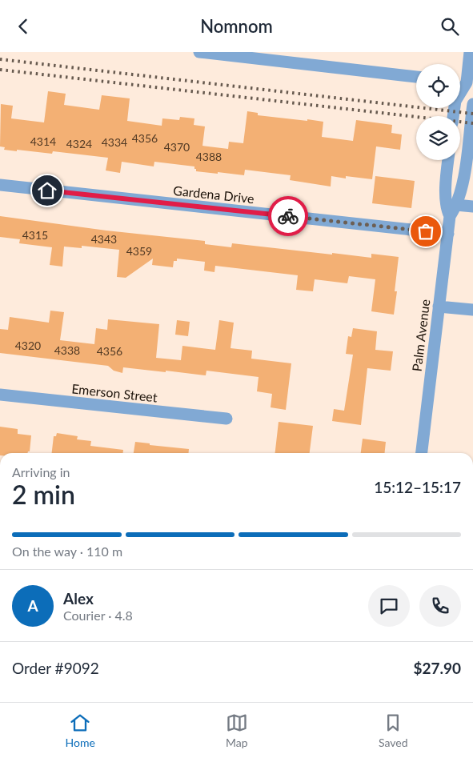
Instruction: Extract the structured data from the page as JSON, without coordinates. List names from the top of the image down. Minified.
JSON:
{"streets":{"street":["Gardena Drive","Palm Avenue","Emerson Street"]},"crossings":[["Gardena Drive","Palm Avenue"]],"house_numbers":["4356","4314","4334","4324","4370","4388","4315","4343","4359","4320","4338","4356"],"page":{"header":"Nomnom","heading":["2 min","Arriving in","15:12–15:17"],"panel":["Alex","Courier · 4.8","Order #9092","$27.90"],"bar":"On the way · 110 m","round":"A","tabs":["Home","Map","Saved"]}}
